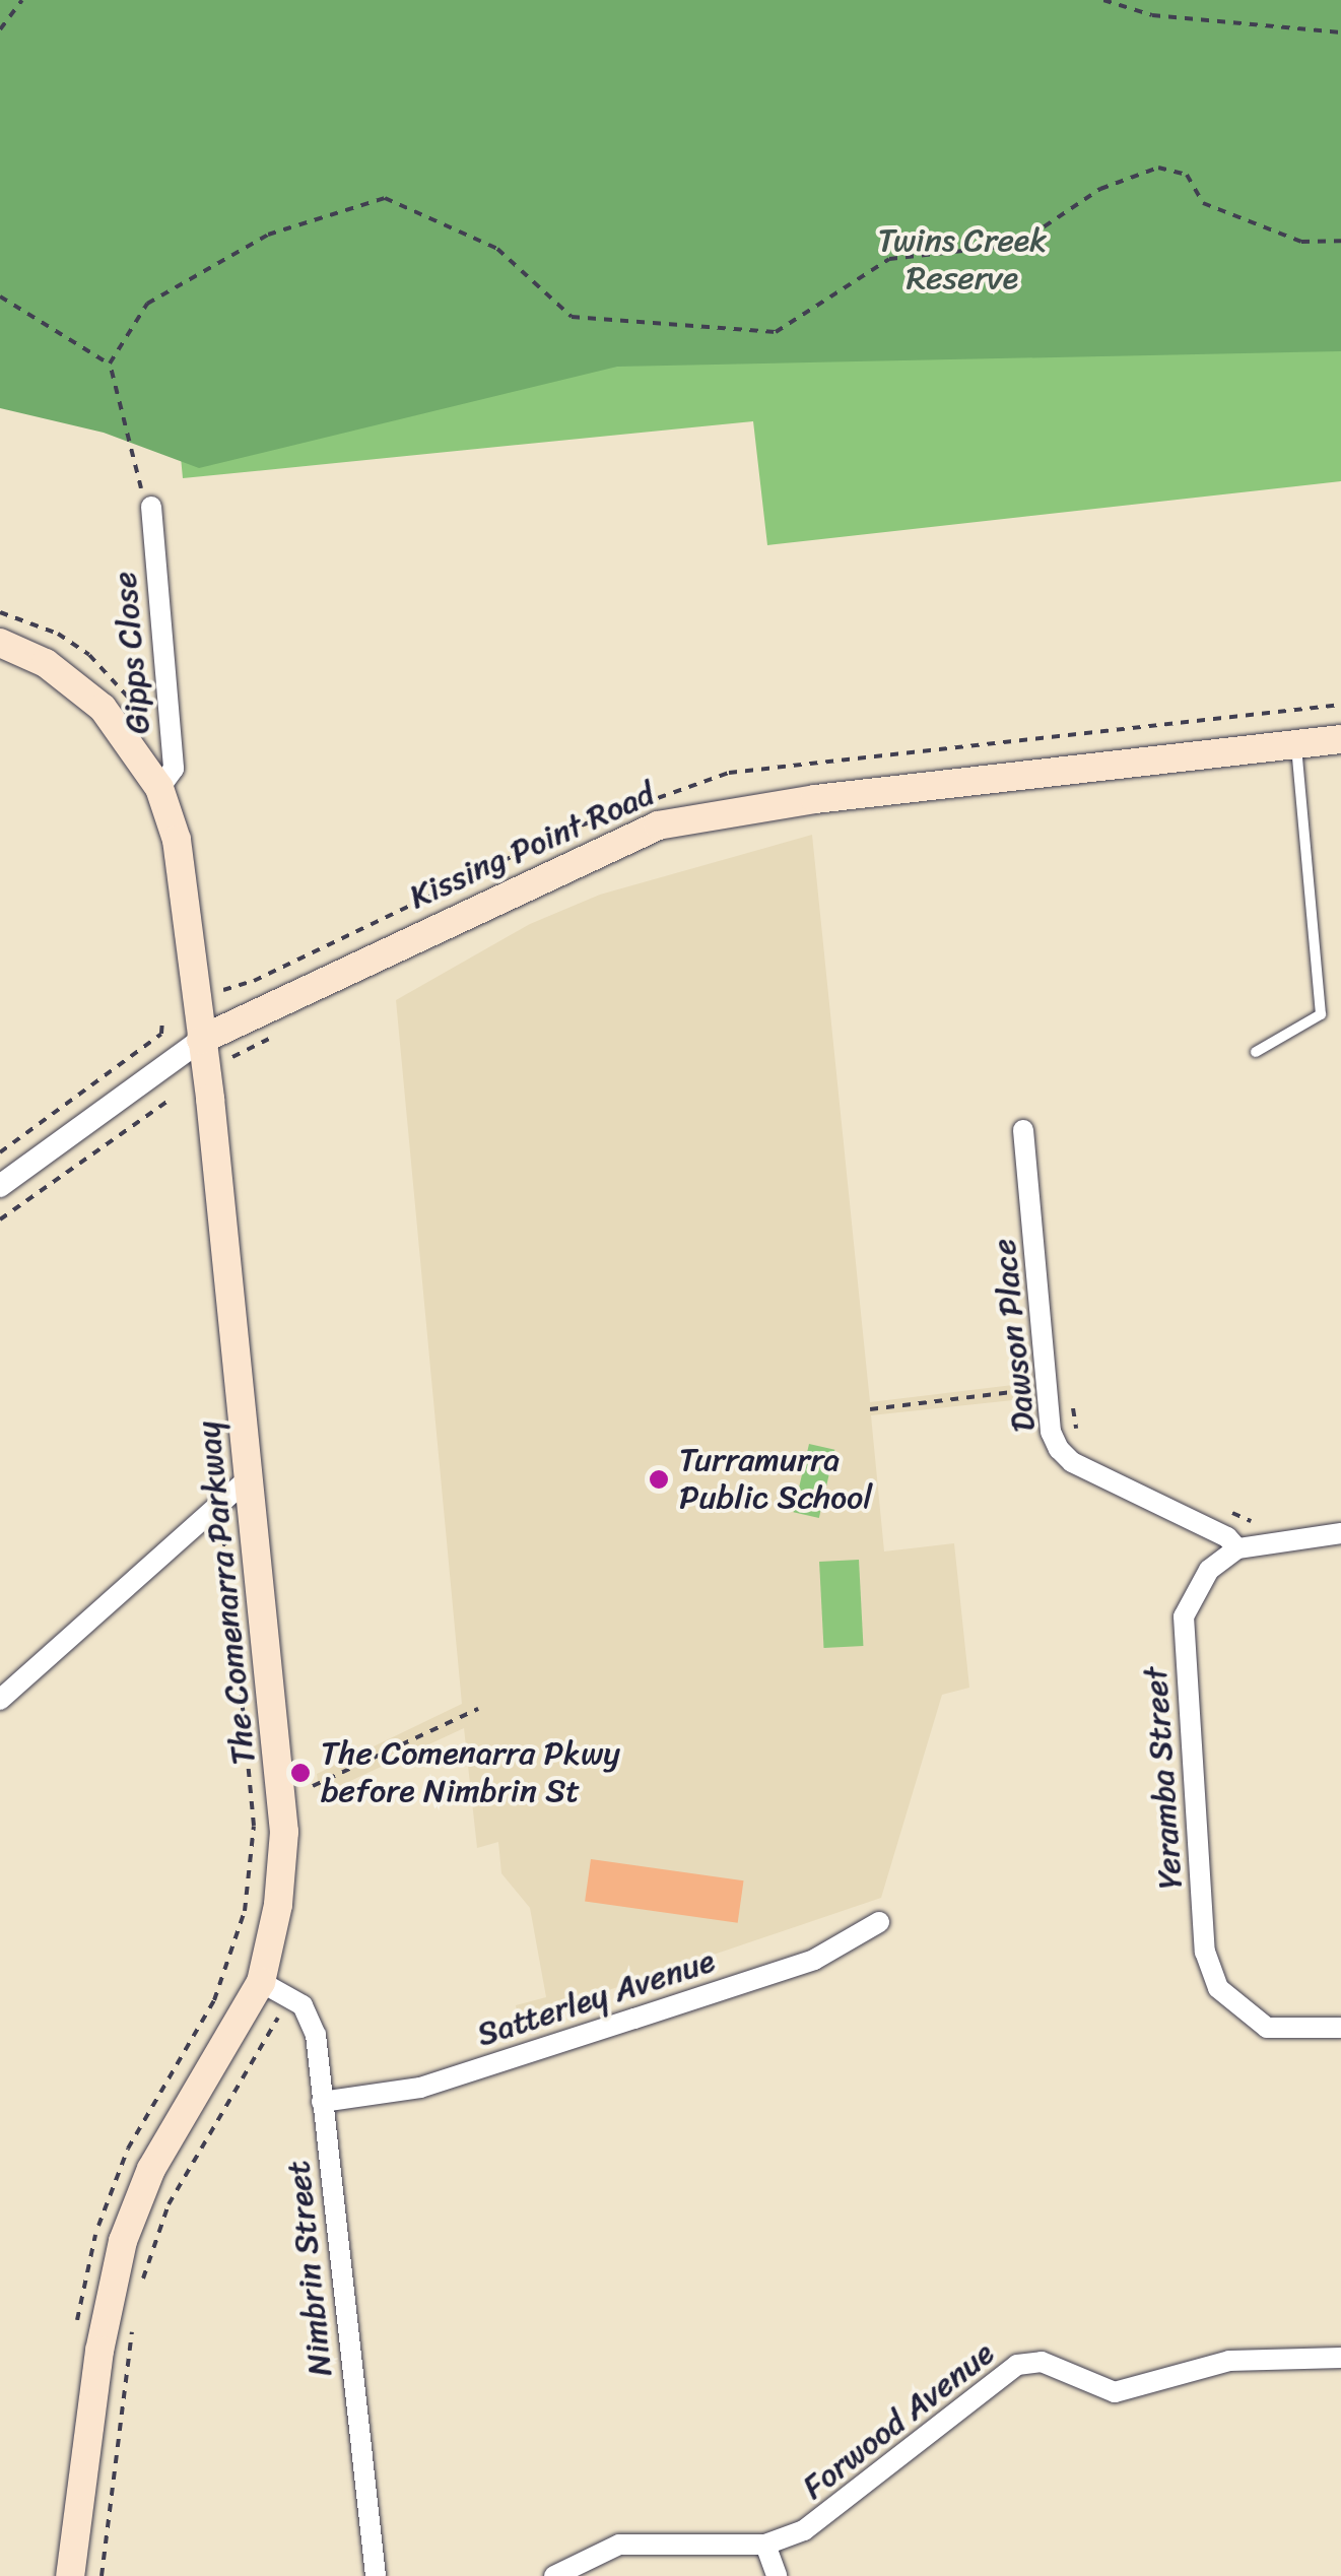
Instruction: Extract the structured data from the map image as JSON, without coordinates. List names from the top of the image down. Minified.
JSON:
{"streets":{"main road":["Kissing Point Road","The Comenarra Parkway"],"street":["Gipps Close","Dawson Place","Yeramba Street","Satterley Avenue","Nimbrin Street","Forwood Avenue"]},"crossings":[["Gipps Close","The Comenarra Parkway"],["Kissing Point Road","The Comenarra Parkway"],["Dawson Place","Yeramba Street"],["The Comenarra Parkway","Nimbrin Street"],["Satterley Avenue","Nimbrin Street"]],"parks":["Twins Creek Reserve"],"places":["Turramurra Public School","The Comenarra Pkwy before Nimbrin St"]}
